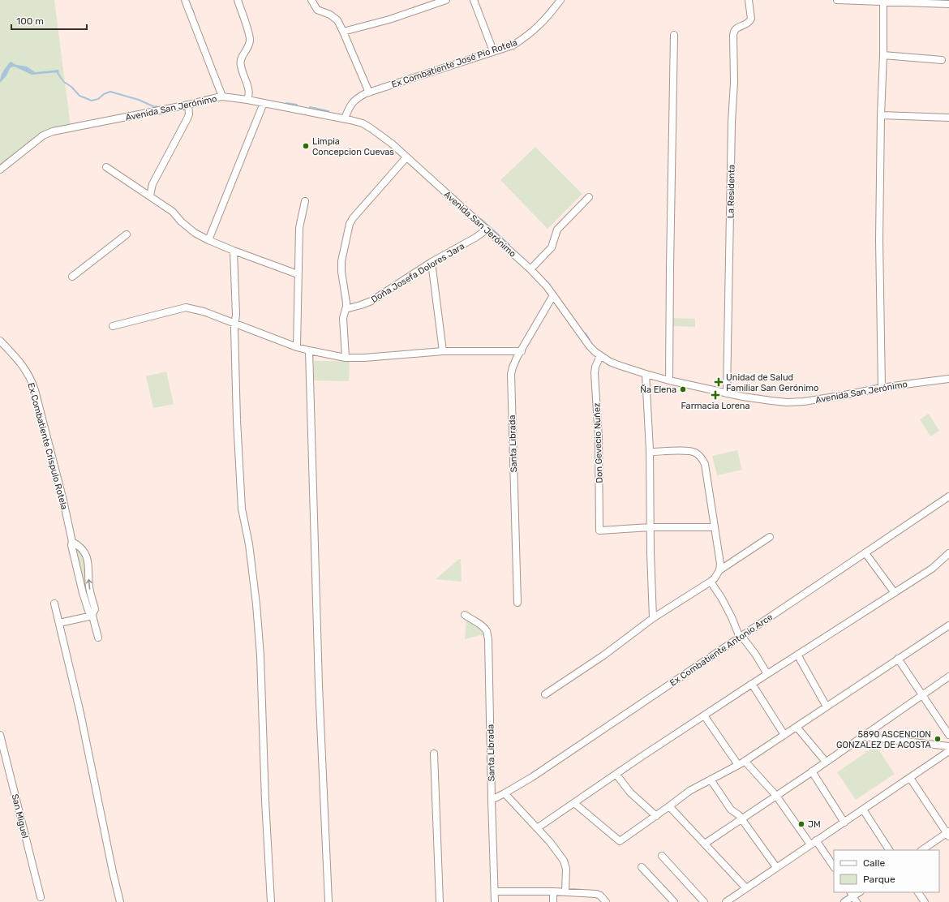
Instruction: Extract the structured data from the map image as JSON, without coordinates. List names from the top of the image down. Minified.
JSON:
{"streets":{"street":["Ex Combatiente José Pio Rotela","Avenida San Jerónimo","La Residenta","Doña Josefa Dolores Jara","Don Gevecio Nuñez","Santa Librada","Ex Combatiente Crispulo Rotela","Ex Combatiente Antonio Arce","San Miguel"]},"crossings":[["Ex Combatiente José Pio Rotela","Avenida San Jerónimo"],["Avenida San Jerónimo","La Residenta"],["Avenida San Jerónimo","Doña Josefa Dolores Jara"],["Avenida San Jerónimo","Don Gevecio Nuñez"],["Avenida San Jerónimo","Santa Librada"],["Santa Librada","Ex Combatiente Antonio Arce"]],"places":{"other":["Limpia Concepcion Cuevas","Ña Elena","5890 ASCENCION GONZALEZ DE ACOSTA","JM"],"health":["Unidad de Salud Familiar San Gerónimo","Farmacia Lorena"]},"legend":["Calle","Parque"],"scale_bar":"100 m"}
